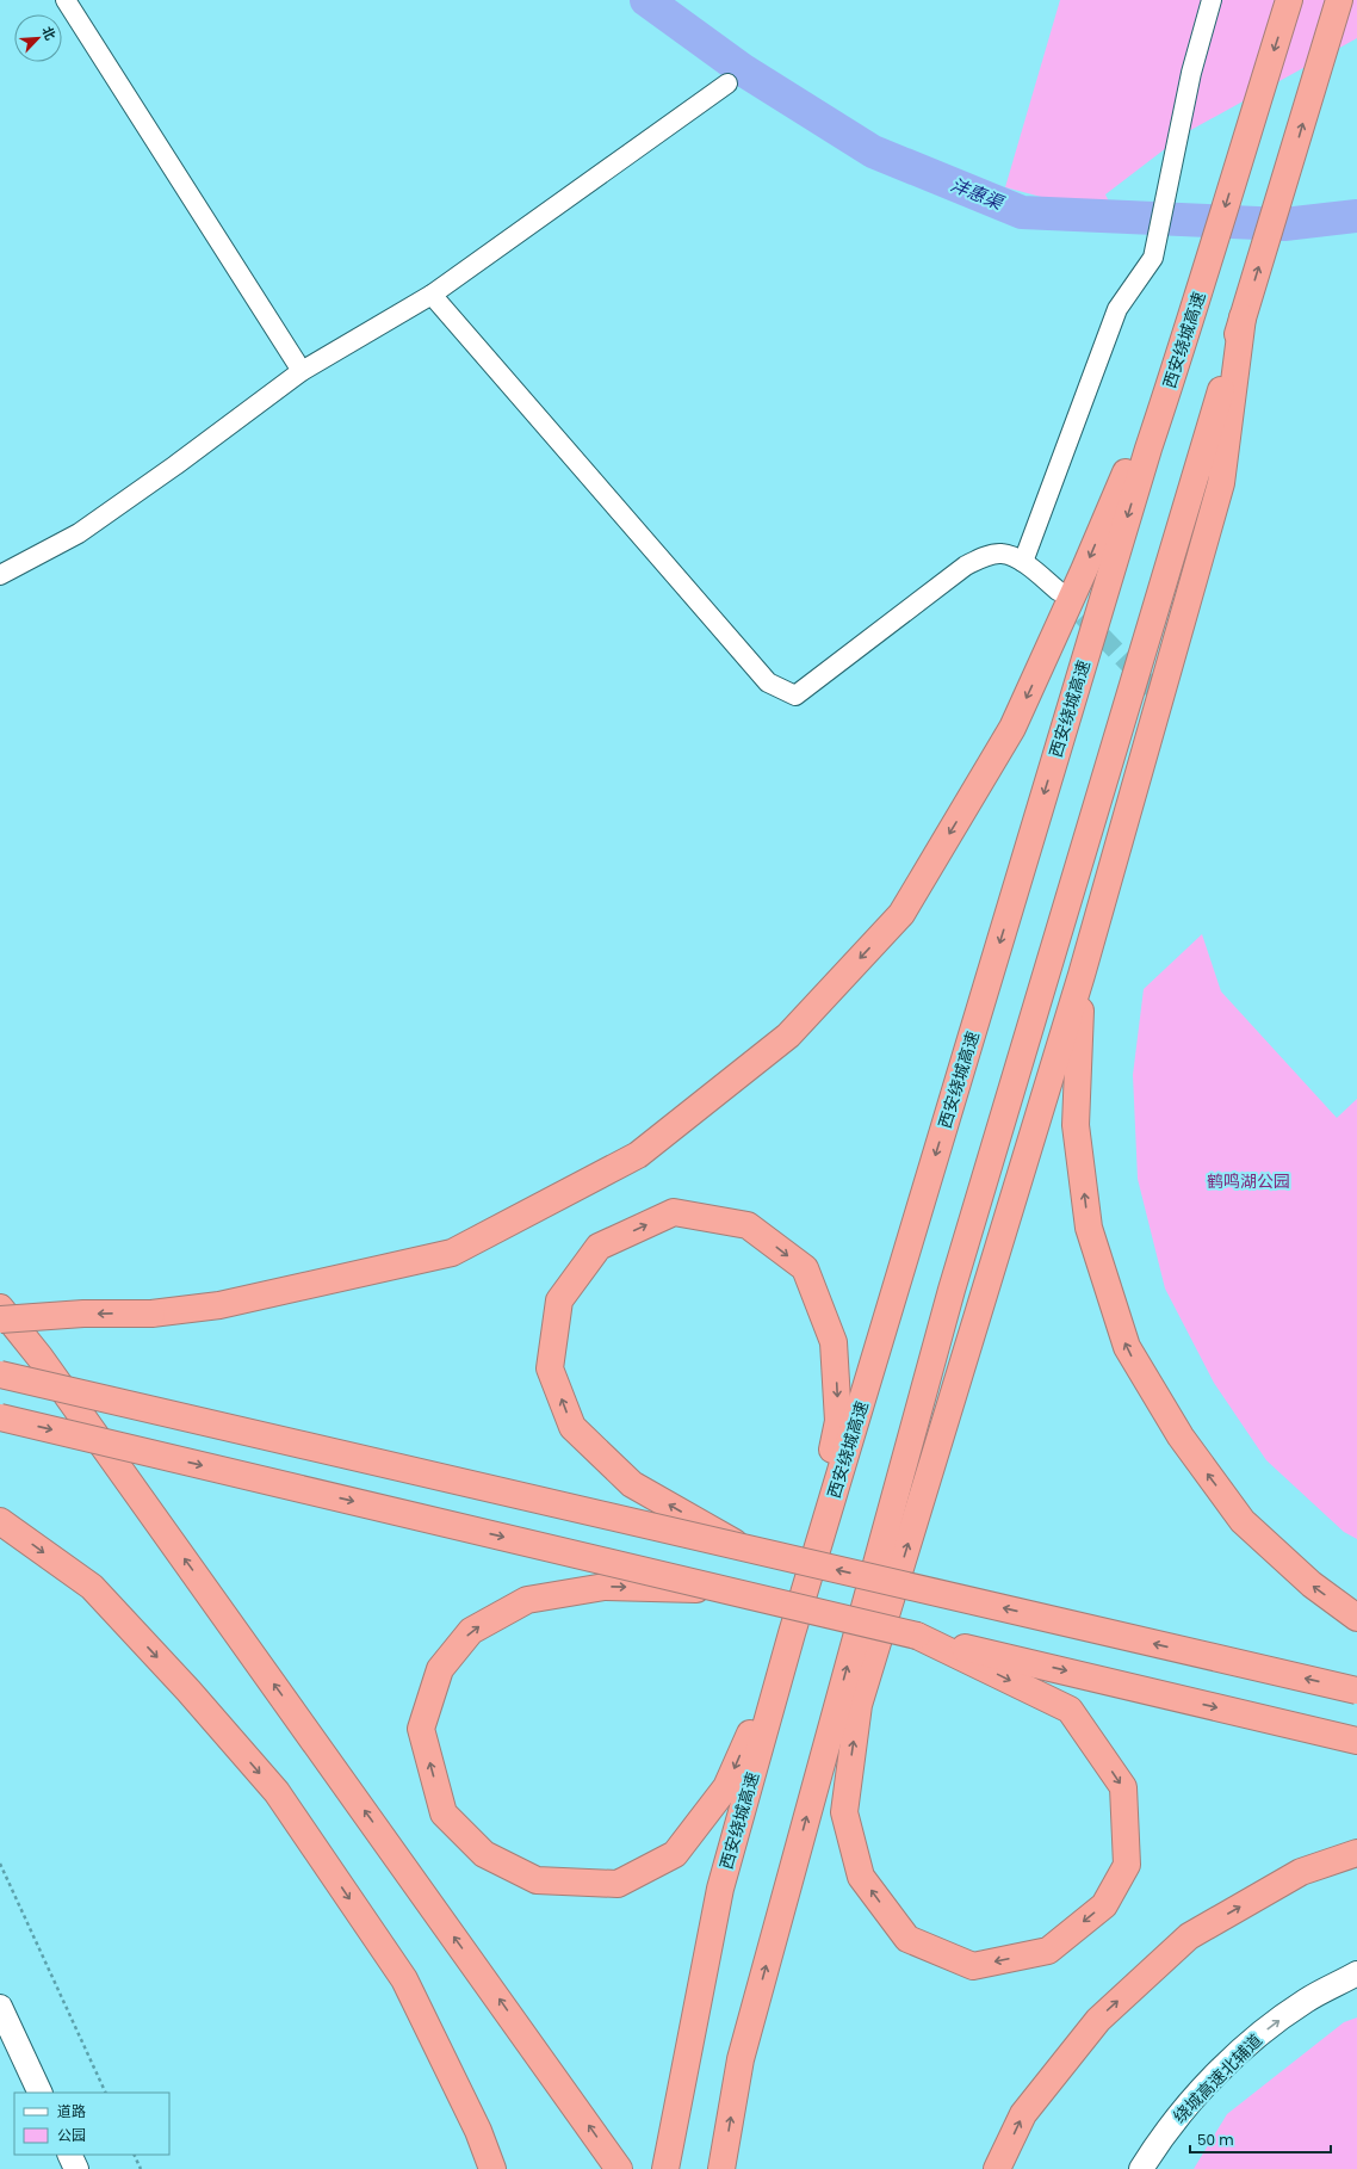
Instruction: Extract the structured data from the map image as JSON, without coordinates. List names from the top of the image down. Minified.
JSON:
{"streets":{"highway":["西安绕城高速"],"street":["绕城高速北辅道"]},"one_way":["绕城高速北辅道"],"water":["沣惠渠"],"parks":["鹤鸣湖公园"],"legend":["道路","公园"],"scale_bar":"50 m","north":"top right"}
